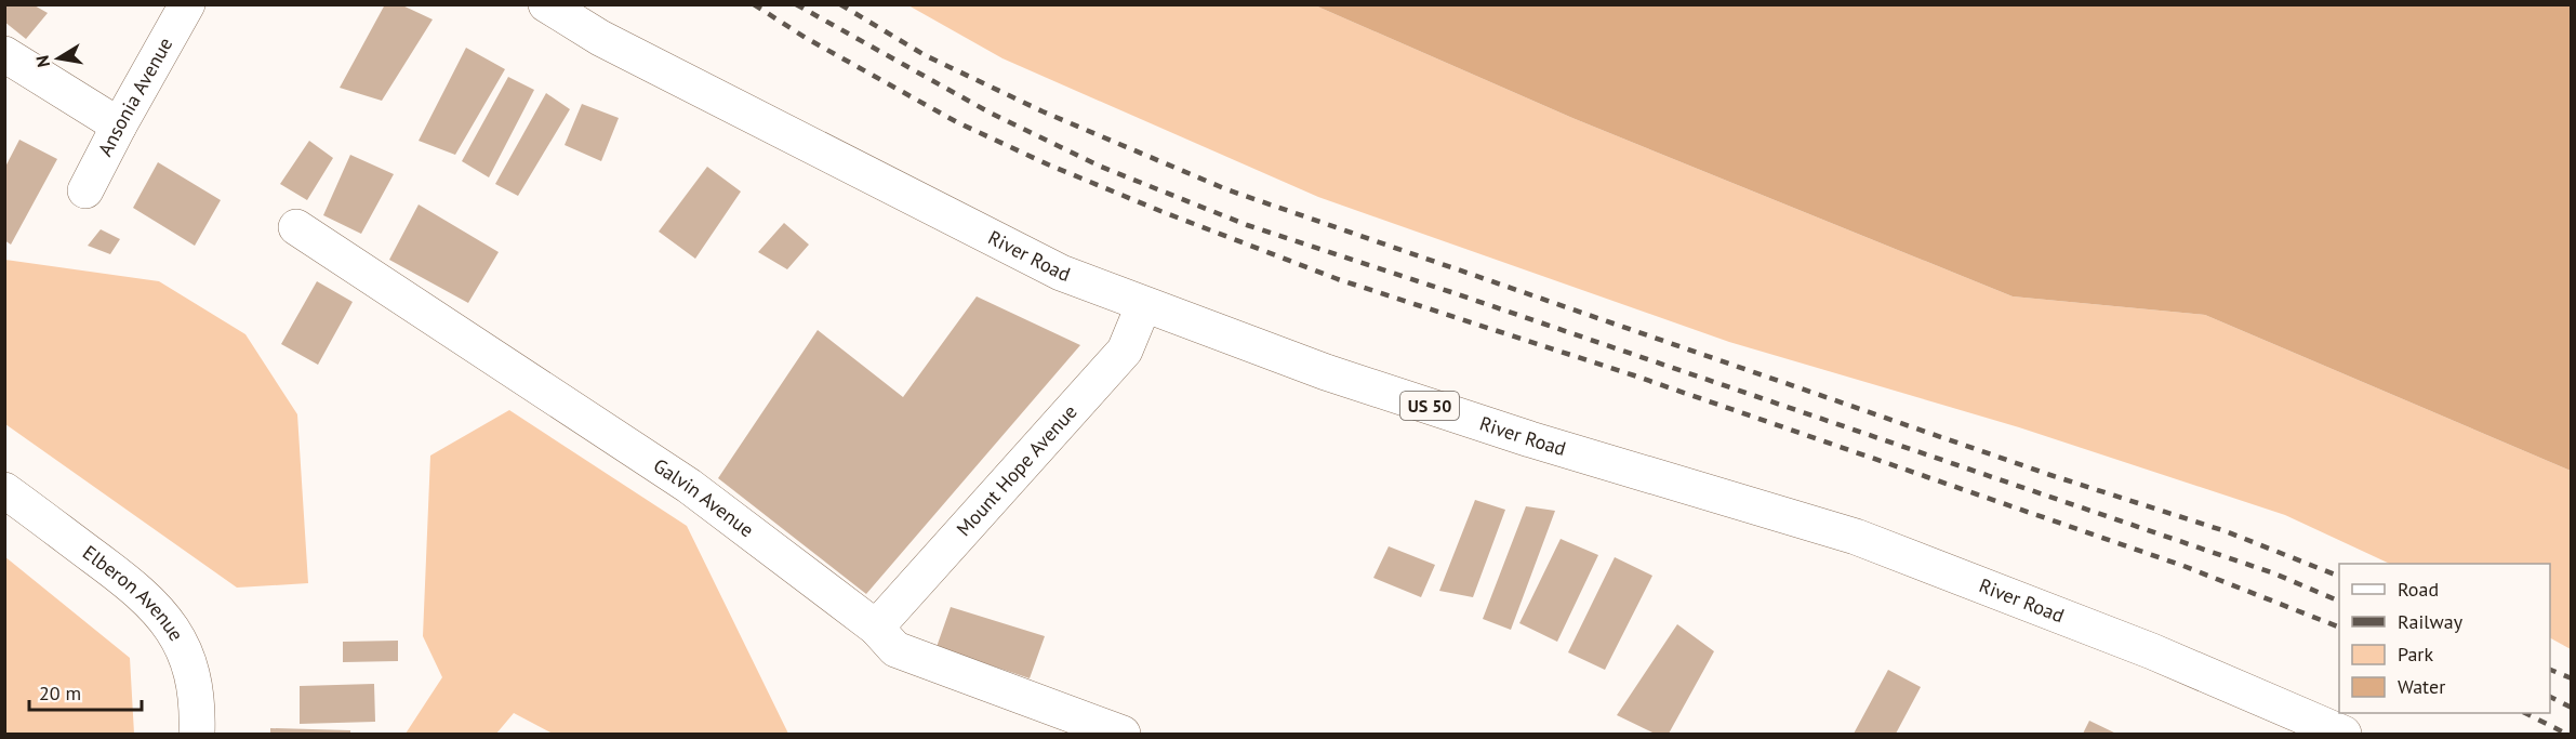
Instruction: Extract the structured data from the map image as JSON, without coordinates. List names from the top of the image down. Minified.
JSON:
{"streets":{"street":["Ansonia Avenue","River Road","US 50","Mount Hope Avenue","Galvin Avenue","Elberon Avenue"]},"crossings":[["River Road","Mount Hope Avenue"],["Mount Hope Avenue","Galvin Avenue"]],"legend":["Road","Railway","Park","Water"],"scale_bar":"20 m","north":"left"}
